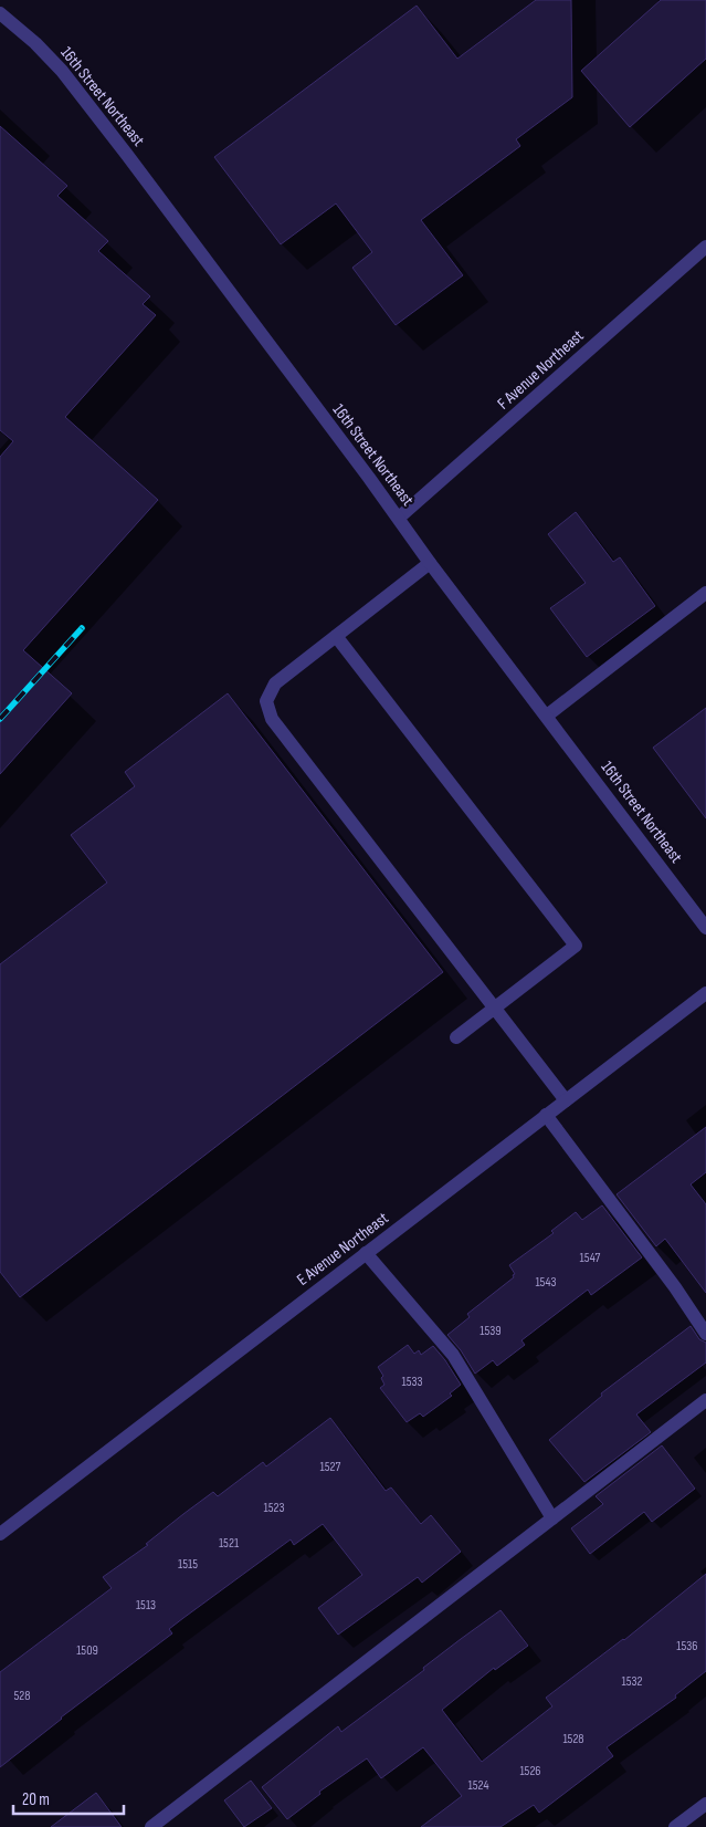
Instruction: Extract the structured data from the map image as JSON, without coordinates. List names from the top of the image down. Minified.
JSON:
{"streets":{"street":["16th Street Northeast","F Avenue Northeast","E Avenue Northeast"]},"crossings":[["16th Street Northeast","F Avenue Northeast"]],"house_numbers":["1547","1543","1539","1533","1527","1523","1521","1515","1513","1536","1509","1532","528","1528","1526","1524"],"scale_bar":"20 m"}
